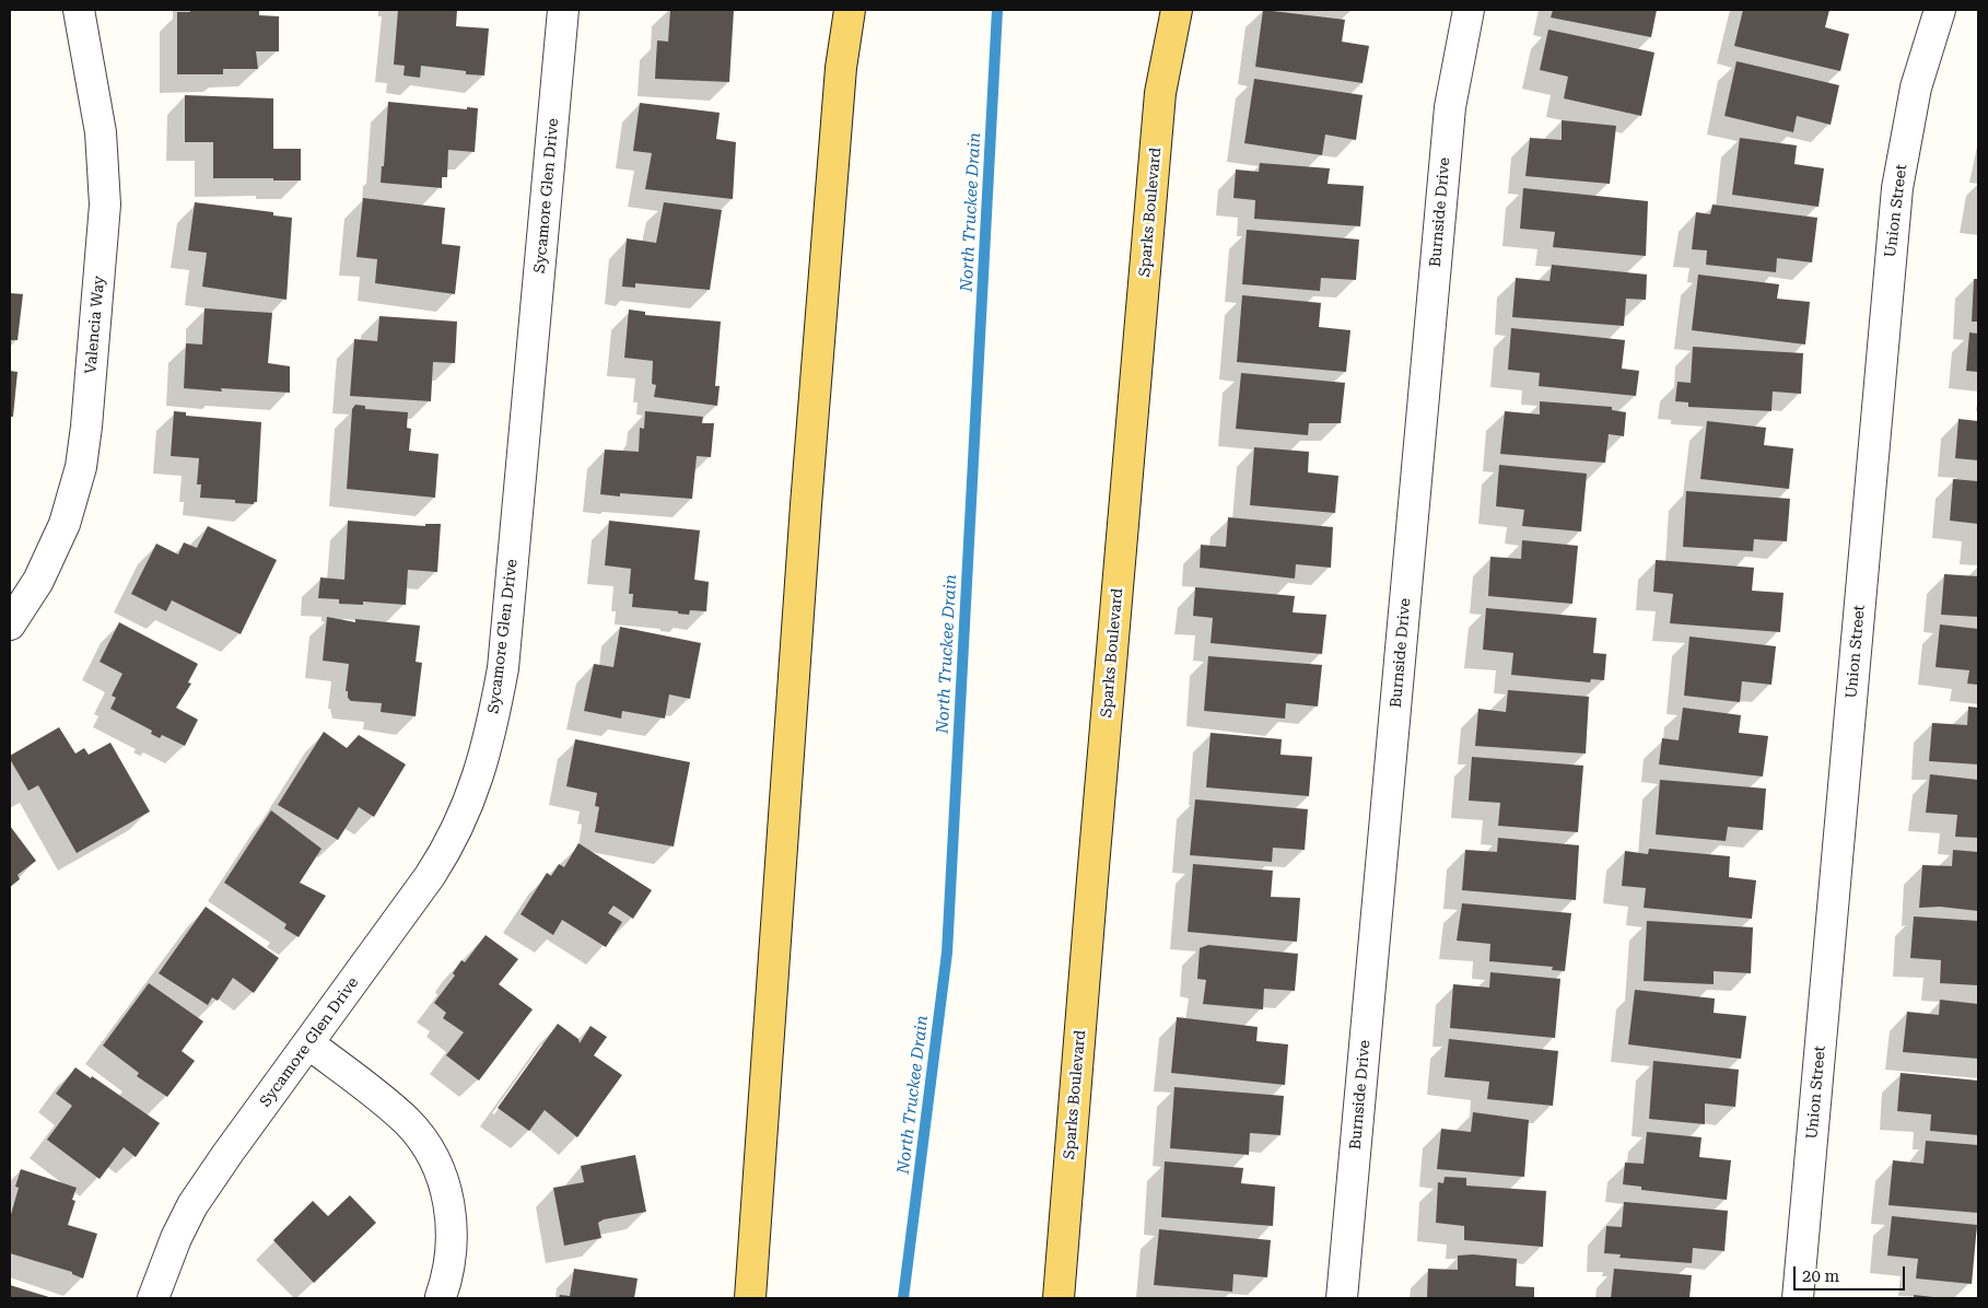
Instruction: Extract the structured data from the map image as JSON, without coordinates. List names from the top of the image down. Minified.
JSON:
{"streets":{"main road":["Sparks Boulevard"],"street":["Sycamore Glen Drive","Union Street","Burnside Drive","Valencia Way"]},"water":["North Truckee Drain"],"scale_bar":"20 m"}
